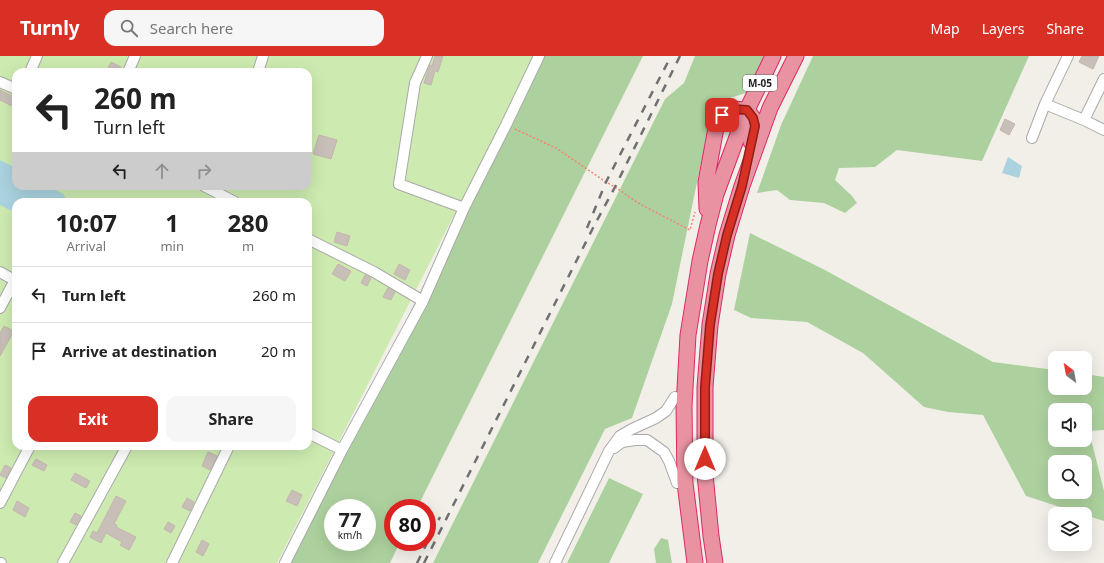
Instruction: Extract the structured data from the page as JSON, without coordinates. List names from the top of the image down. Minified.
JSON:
{"streets":{"highway":["М-05"]},"north":"top left","page":{"header":"Turnly","search":"Search here","nav":["Map","Layers","Share"],"turn":["260 m","Turn left"],"eta":["10:07","Arrival","1","min","280","m"],"list":[{"name":"Turn left","value":"260 m"},{"name":"Arrive at destination","value":"20 m"}],"buttons":["Exit","Share"],"speed":"77 km/h","limit":"80"}}
